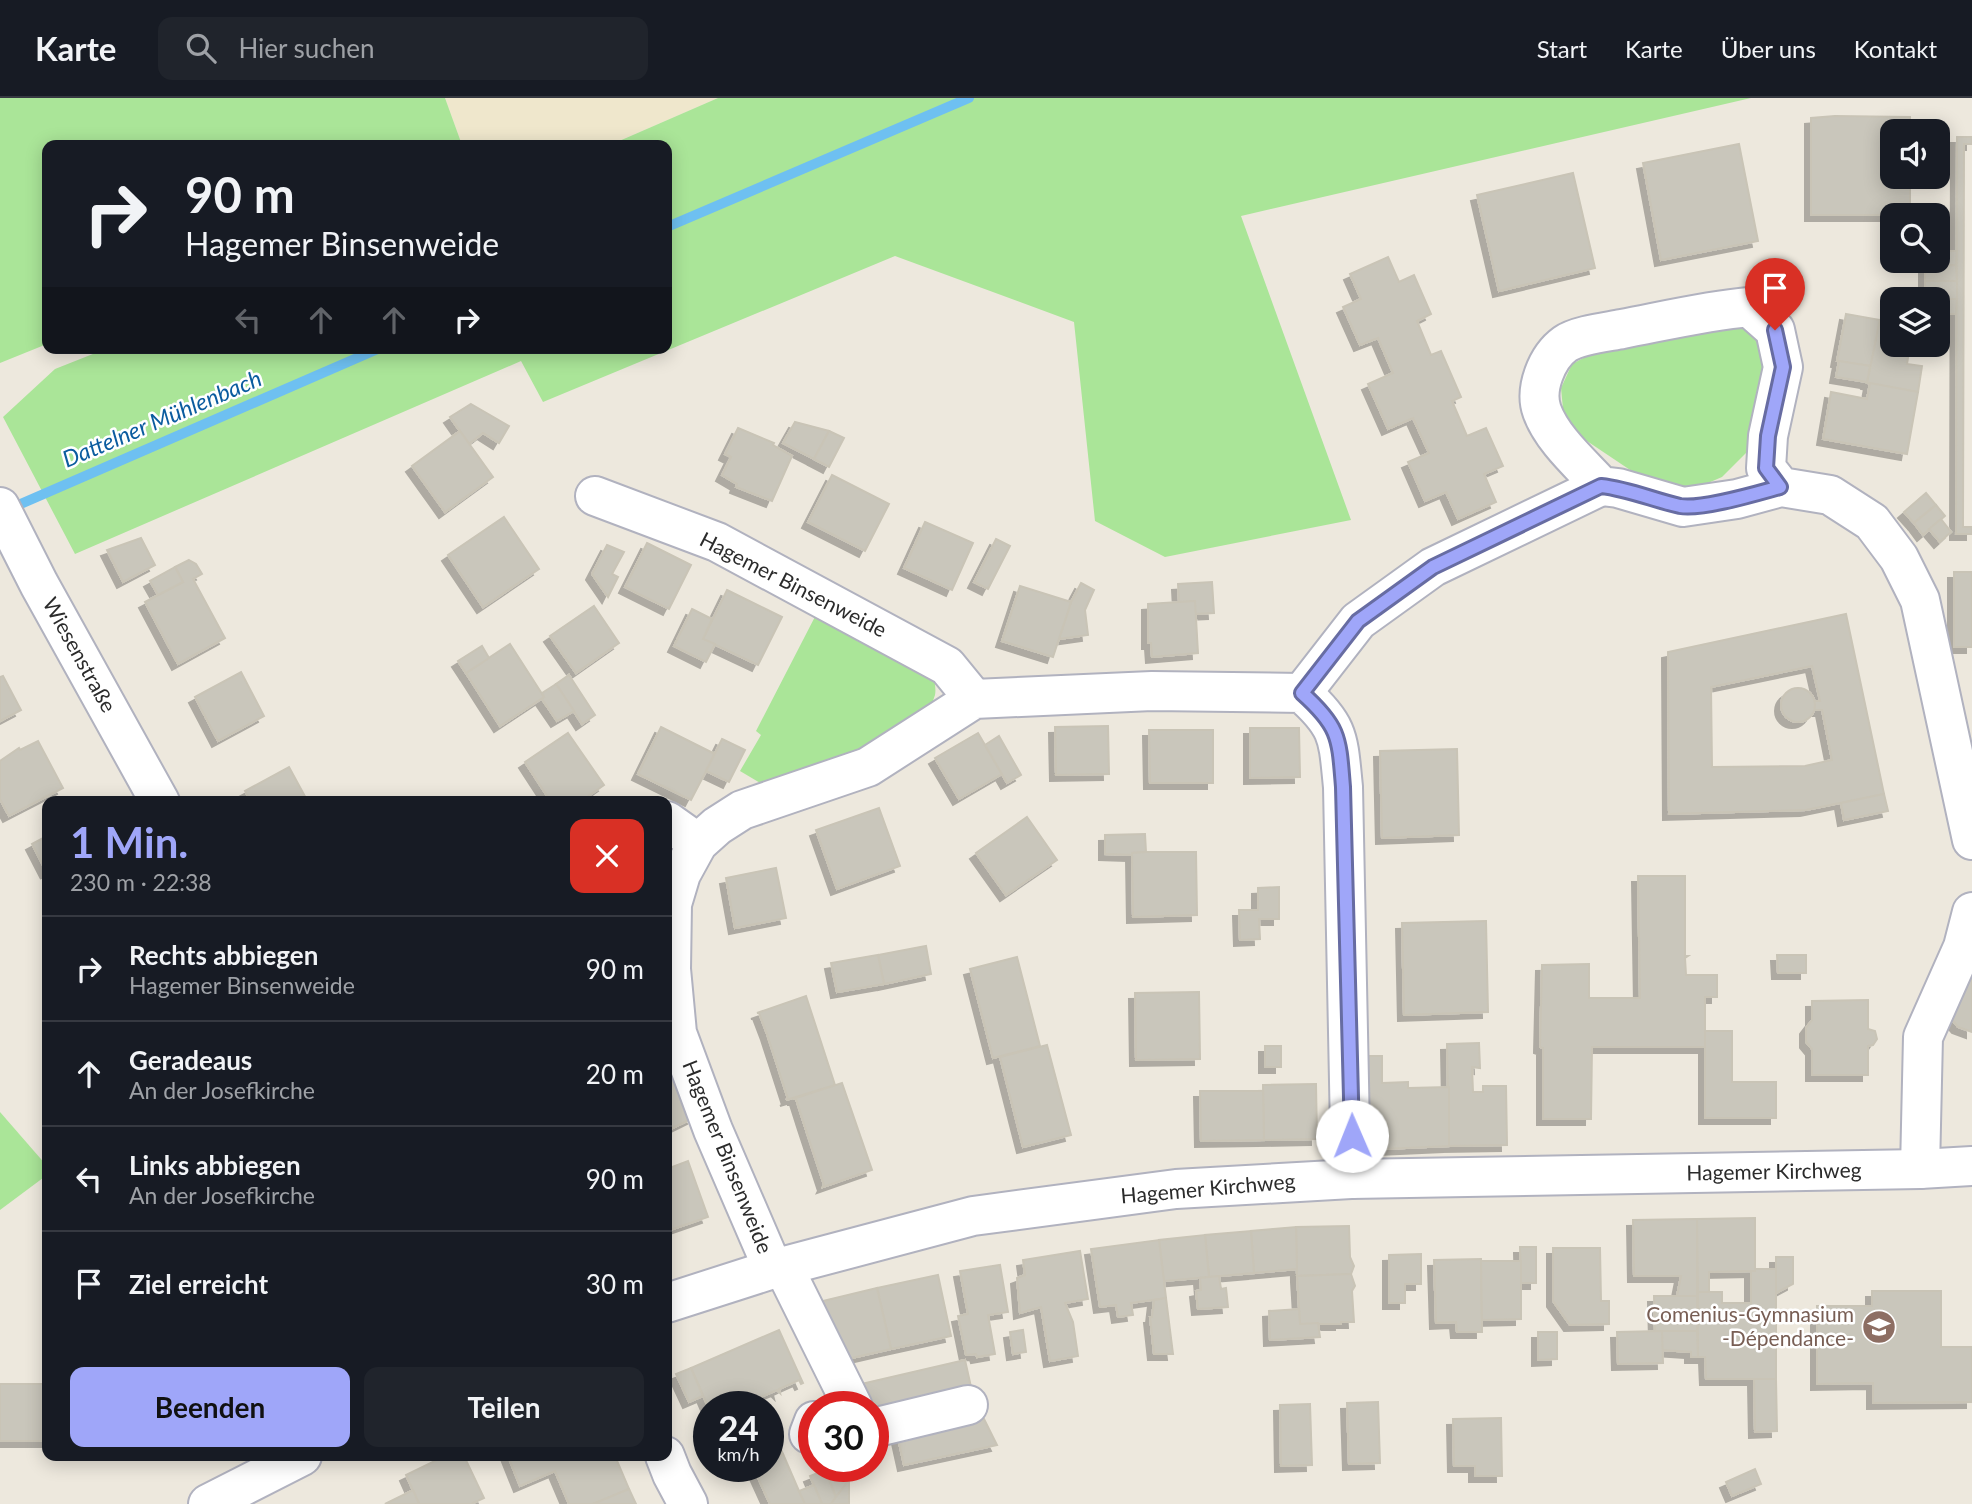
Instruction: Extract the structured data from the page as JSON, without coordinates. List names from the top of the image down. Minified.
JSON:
{"streets":{"street":["Hagemer Binsenweide","Wiesenstraße","Hagemer Kirchweg"]},"crossings":[["Hagemer Binsenweide","Hagemer Kirchweg"]],"water":["Dattelner Mühlenbach"],"places":{"school or university":["Comenius-Gymnasium -Dépendance-"]},"page":{"header":"Karte","search":"Hier suchen","nav":["Start","Karte","Über uns","Kontakt"],"turn":["90 m","Hagemer Binsenweide"],"heading":["1 Min.","230 m · 22:38"],"list":[{"name":"Rechts abbiegen","note":"Hagemer Binsenweide","value":"90 m"},{"name":"Geradeaus","note":"An der Josefkirche","value":"20 m"},{"name":"Links abbiegen","note":"An der Josefkirche","value":"90 m"},{"name":"Ziel erreicht","value":"30 m"}],"buttons":["Beenden","Teilen"],"speed":"24 km/h","limit":"30"}}
